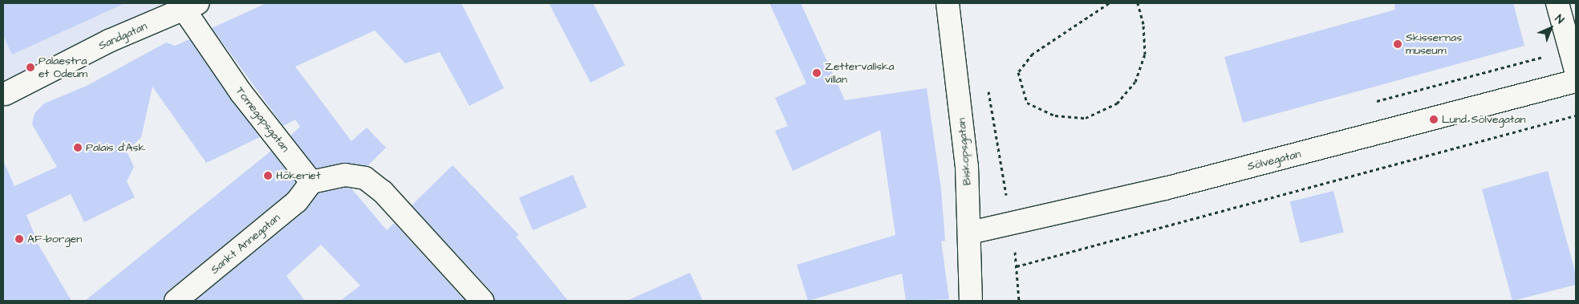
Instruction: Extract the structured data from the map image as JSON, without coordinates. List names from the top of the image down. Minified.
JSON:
{"streets":{"street":["Sandgatan","Tomegapsgatan","Biskopsgatan","Sölvegatan","Sankt Annegatan"]},"crossings":[["Sandgatan","Tomegapsgatan"],["Tomegapsgatan","Sankt Annegatan"],["Biskopsgatan","Sölvegatan"]],"places":["Skissernas museum","Palaestra et Odeum","Zettervallska villan","Lund Sölvegatan","Palais d'Ask","Hökeriet","AF-borgen"],"north":"top right"}
